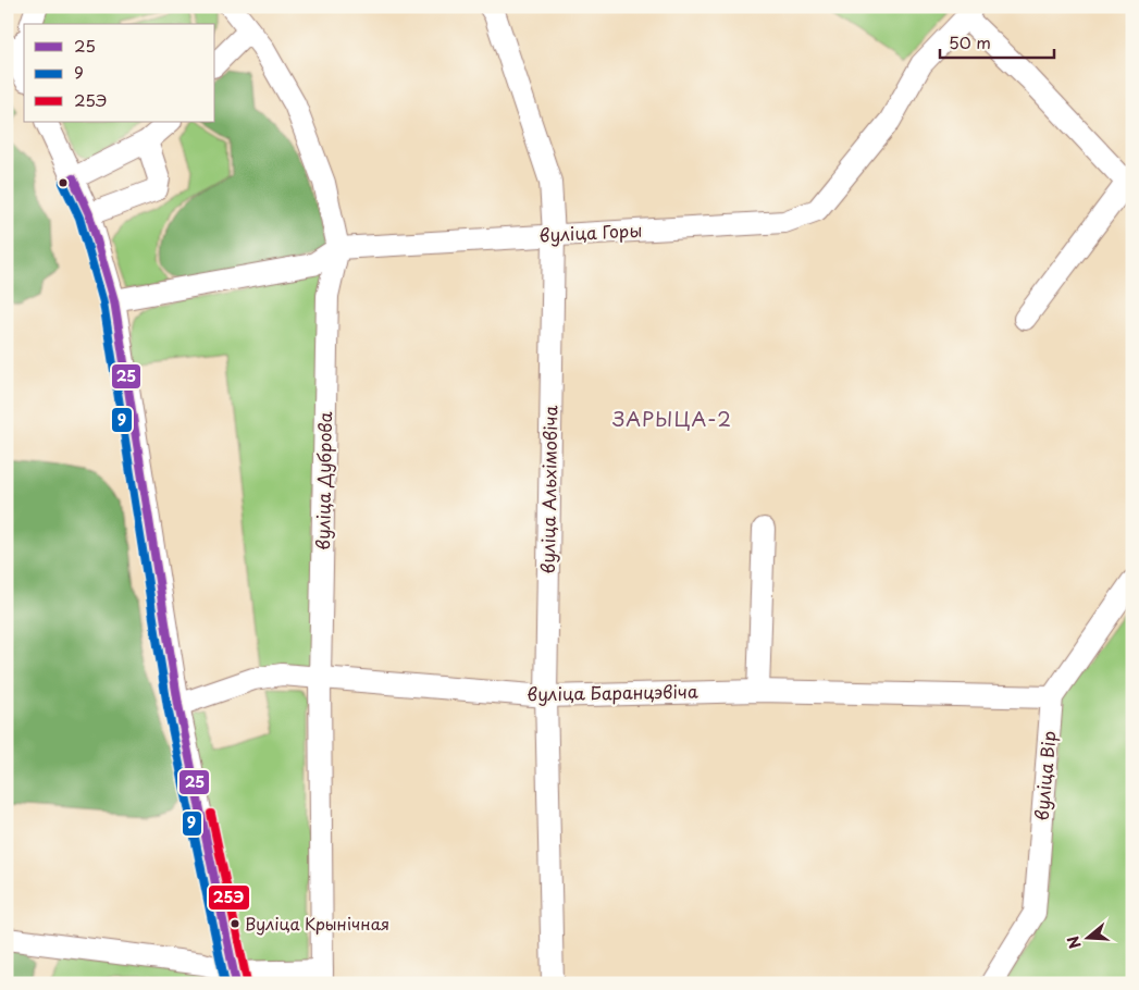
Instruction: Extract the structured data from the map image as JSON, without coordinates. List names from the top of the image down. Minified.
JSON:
{"streets":{"street":["вуліца Горы","вуліца Дуброва","вуліца Альхімовіча","вуліца Баранцэвіча","вуліца Вір"]},"crossings":[["вуліца Горы","вуліца Дуброва"],["вуліца Горы","вуліца Альхімовіча"],["вуліца Дуброва","вуліца Баранцэвіча"],["вуліца Альхімовіча","вуліца Баранцэвіча"],["вуліца Баранцэвіча","вуліца Вір"]],"districts":["ЗАРЫЦА-2"],"places":["Вуліца Крынічная"],"lines":["transit line 25","transit line 9","transit line 25Э"],"legend":["25","9","25Э"],"scale_bar":"50 m","north":"left"}
